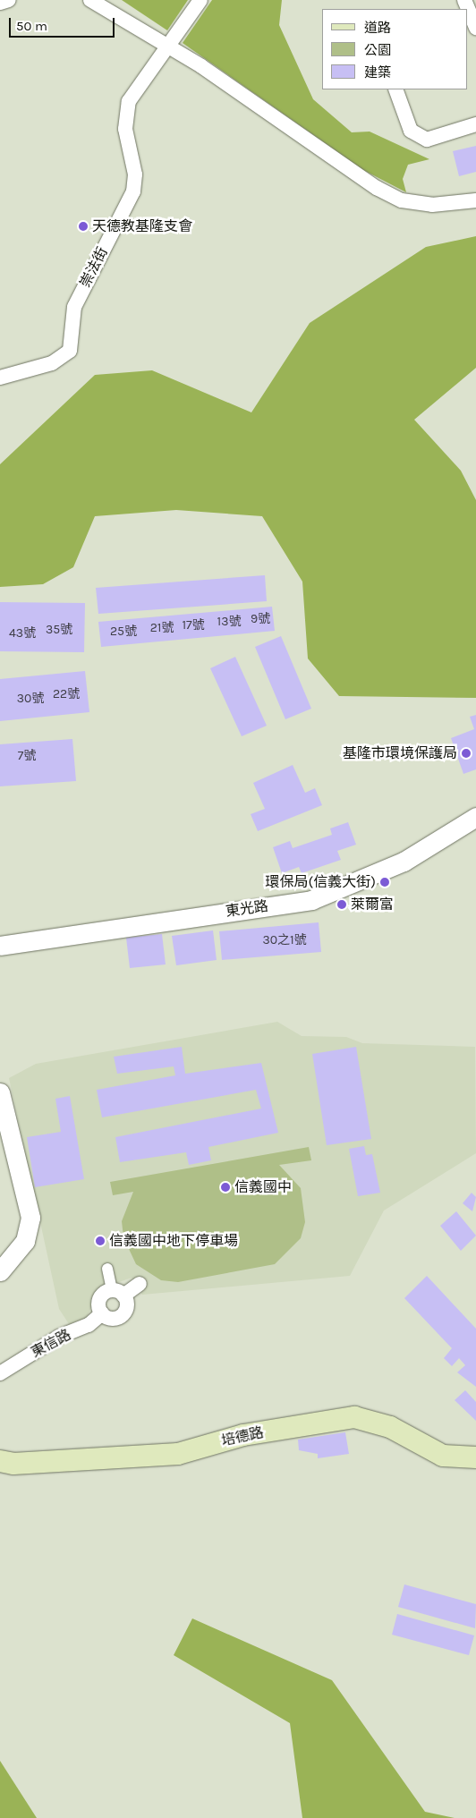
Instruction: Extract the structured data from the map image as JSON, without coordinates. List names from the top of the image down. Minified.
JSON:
{"streets":{"main road":["培德路"],"street":["崇法街","東光路","東信路"]},"places":["天德教基隆支會","基隆市環境保護局","環保局(信義大街)","萊爾富","信義國中","信義國中地下停車場"],"house_numbers":["9號","13號","17號","21號","35號","25號","43號","22號","30號","7號","30之1號"],"legend":["道路","公園","建築"],"scale_bar":"50 m"}
